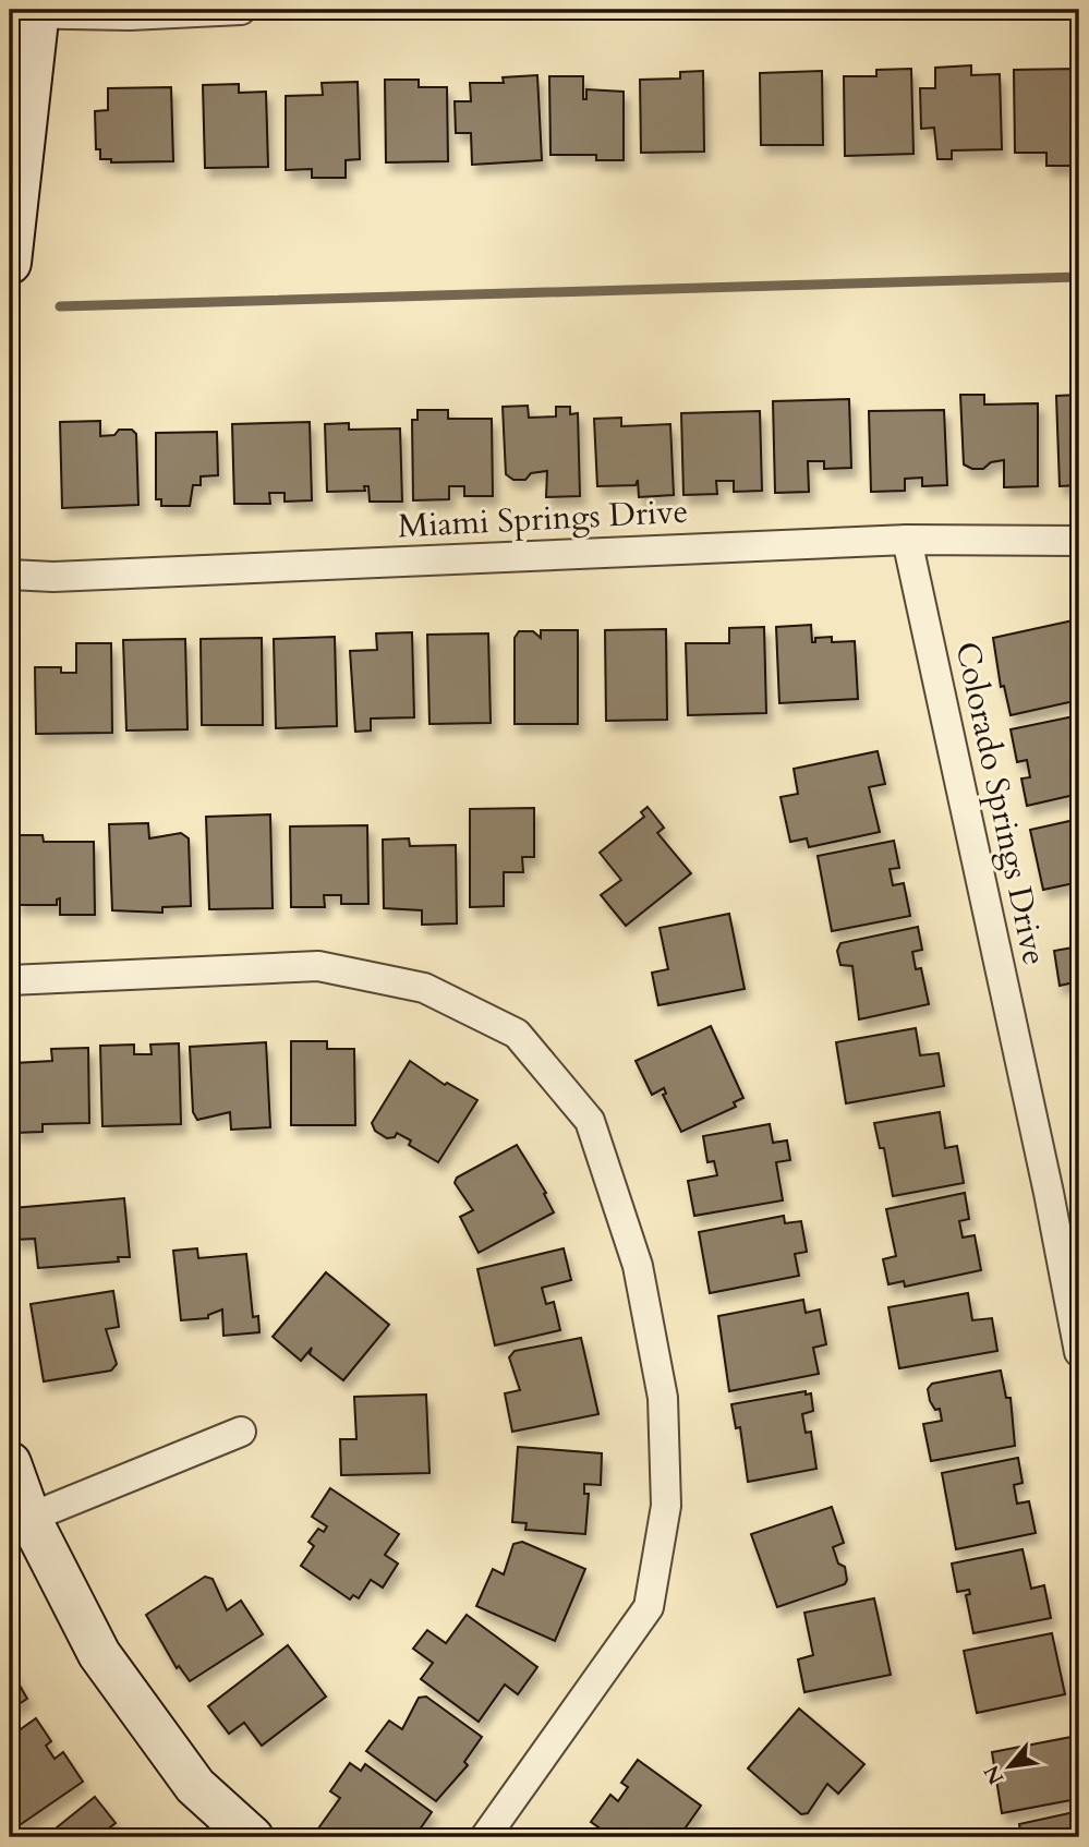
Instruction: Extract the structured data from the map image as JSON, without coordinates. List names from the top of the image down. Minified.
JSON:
{"streets":{"street":["Miami Springs Drive","Colorado Springs Drive"]},"crossings":[["Miami Springs Drive","Colorado Springs Drive"]],"north":"bottom left"}
